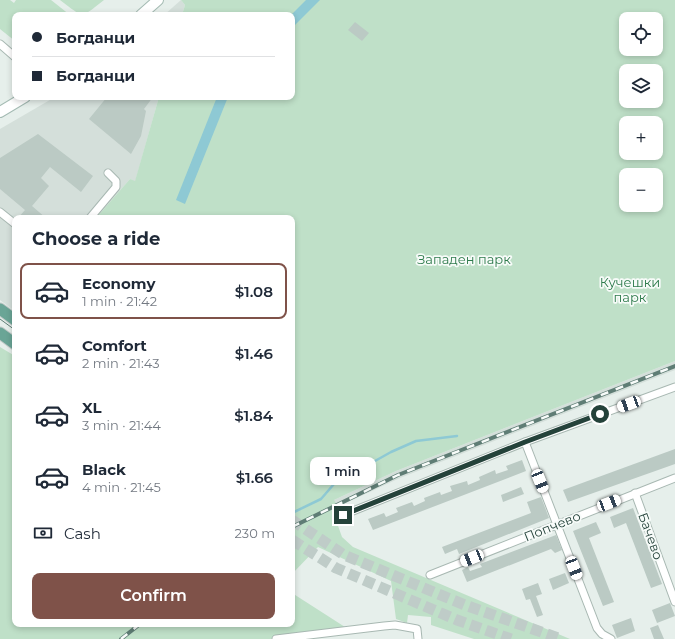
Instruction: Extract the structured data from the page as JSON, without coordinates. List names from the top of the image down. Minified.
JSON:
{"streets":{"street":["Попчево","Бачево"]},"crossings":[["Попчево","Бачево"]],"parks":["Западен парк","Кучешки парк"],"page":{"map_buttons":["+","−"],"banner":["Богданци","Богданци"],"heading":"Choose a ride","list":[{"name":"Economy","note":"1 min · 21:42","value":"$1.08"},{"name":"Comfort","note":"2 min · 21:43","value":"$1.46"},{"name":"XL","note":"3 min · 21:44","value":"$1.84"},{"name":"Black","note":"4 min · 21:45","value":"$1.66"}],"bubble":"1 min","pay":["Cash","230 m"],"buttons":"Confirm"}}
